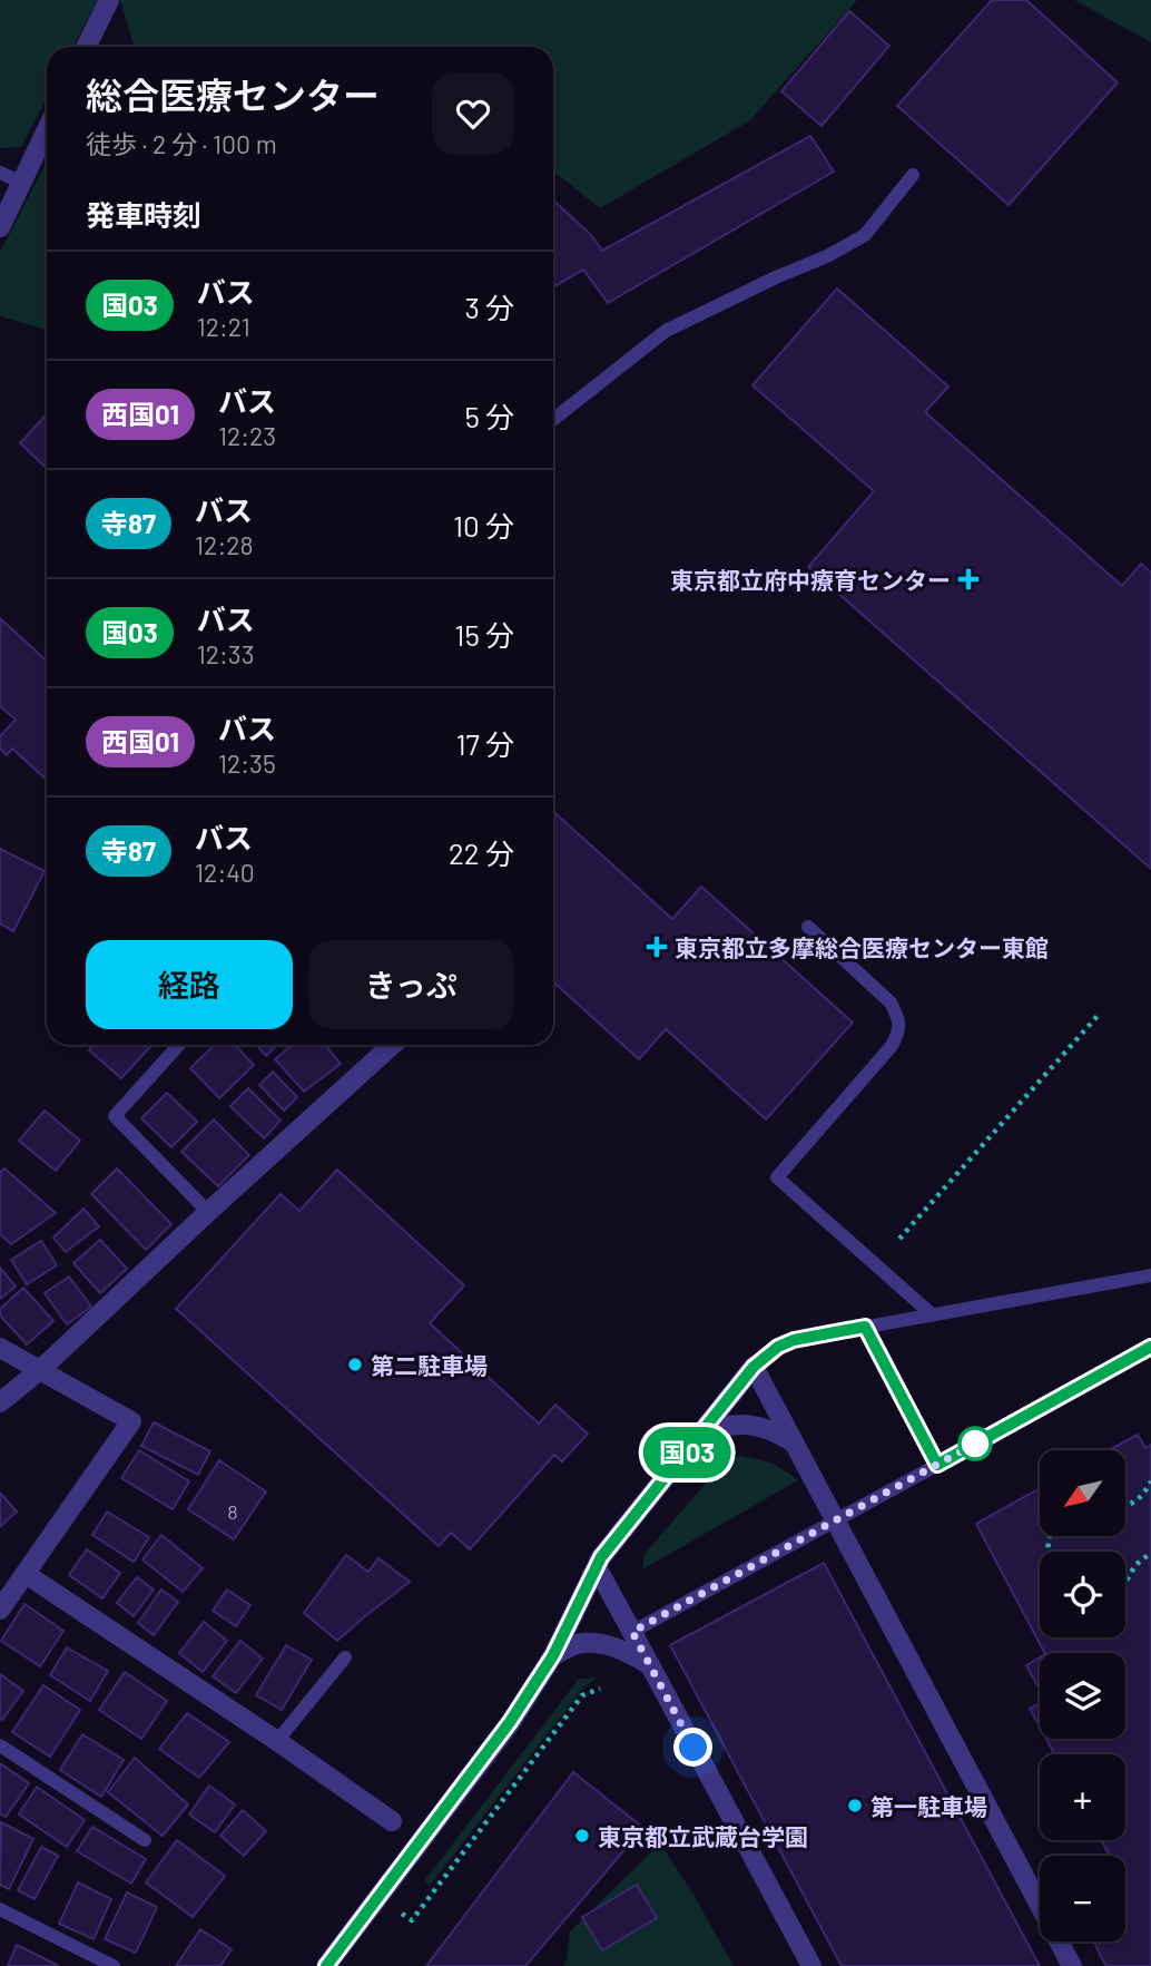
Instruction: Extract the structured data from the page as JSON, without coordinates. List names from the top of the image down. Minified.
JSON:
{"places":{"health":["東京都立府中療育センター","東京都立多摩総合医療センター東館"],"other":["第二駐車場","第一駐車場","東京都立武蔵台学園"]},"lines":["bus line 国03"],"house_numbers":["8"],"north":"bottom left","page":{"on_map":"国03","heading":[["総合医療センター","徒歩 · 2 分 · 100 m"],"発車時刻"],"list":[{"mark":"国03","name":"バス","note":"12:21","value":"3 分"},{"mark":"西国01","name":"バス","note":"12:23","value":"5 分"},{"mark":"寺87","name":"バス","note":"12:28","value":"10 分"},{"mark":"国03","name":"バス","note":"12:33","value":"15 分"},{"mark":"西国01","name":"バス","note":"12:35","value":"17 分"},{"mark":"寺87","name":"バス","note":"12:40","value":"22 分"}],"buttons":["経路","きっぷ"],"map_buttons":["+","−"]}}
